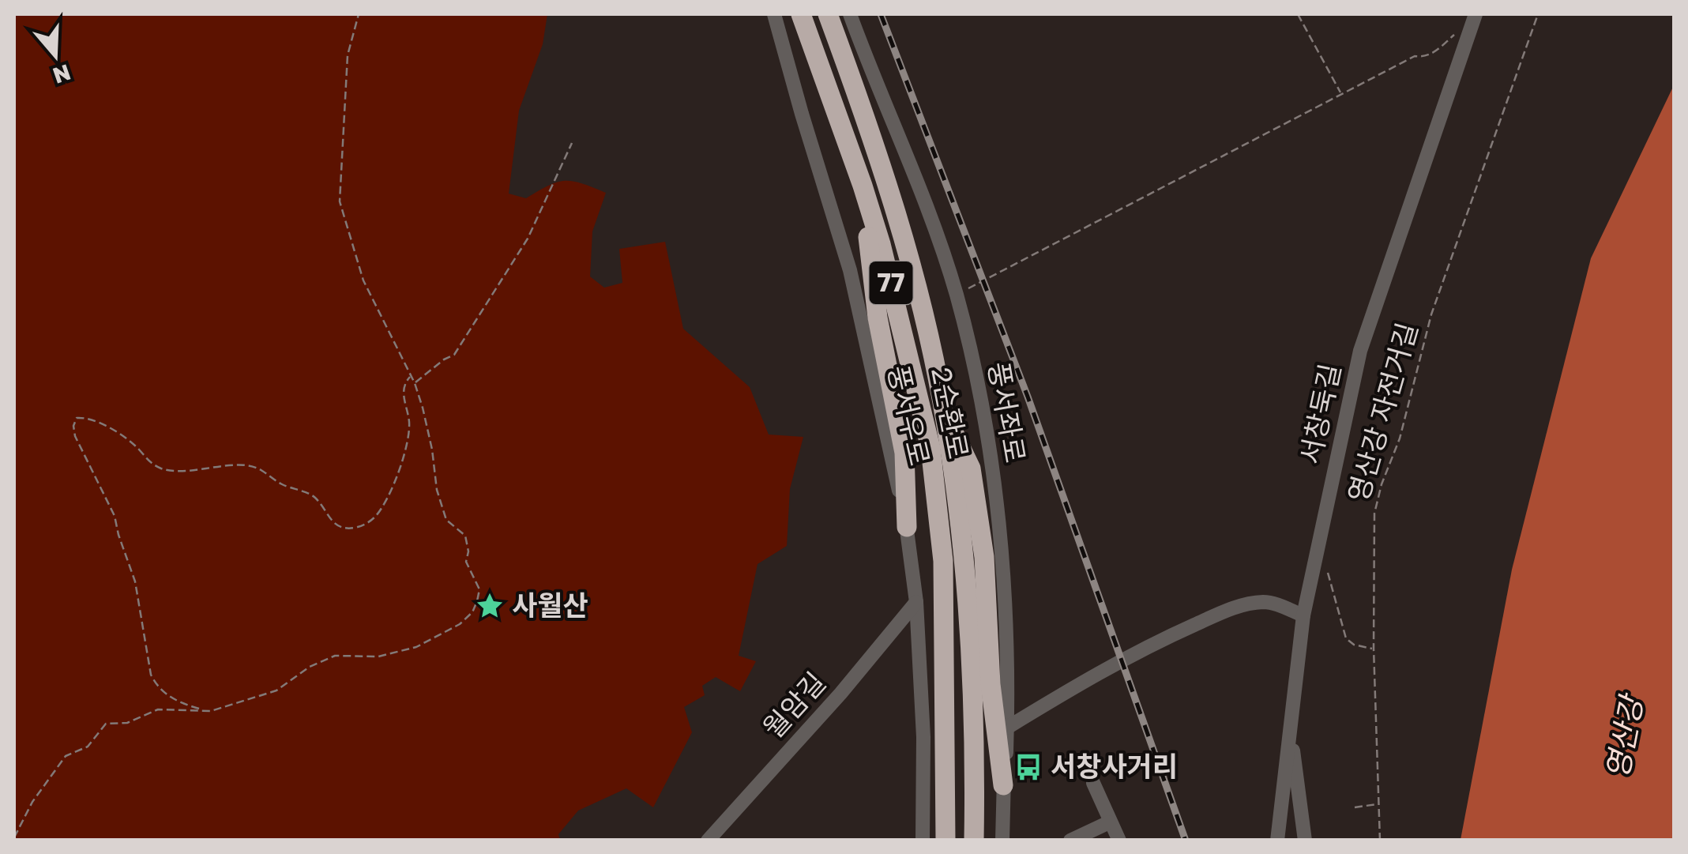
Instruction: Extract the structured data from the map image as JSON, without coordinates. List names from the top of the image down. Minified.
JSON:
{"streets":{"highway":["77","2순환로"],"street":["풍서좌로","서창둑길","풍서우로","월암길"],"path":["영산강 자전거길"]},"crossings":[["풍서우로","월암길"]],"water":["영산강"],"places":{"place":["사월산"],"bus stop":["서창사거리"]},"north":"bottom"}
